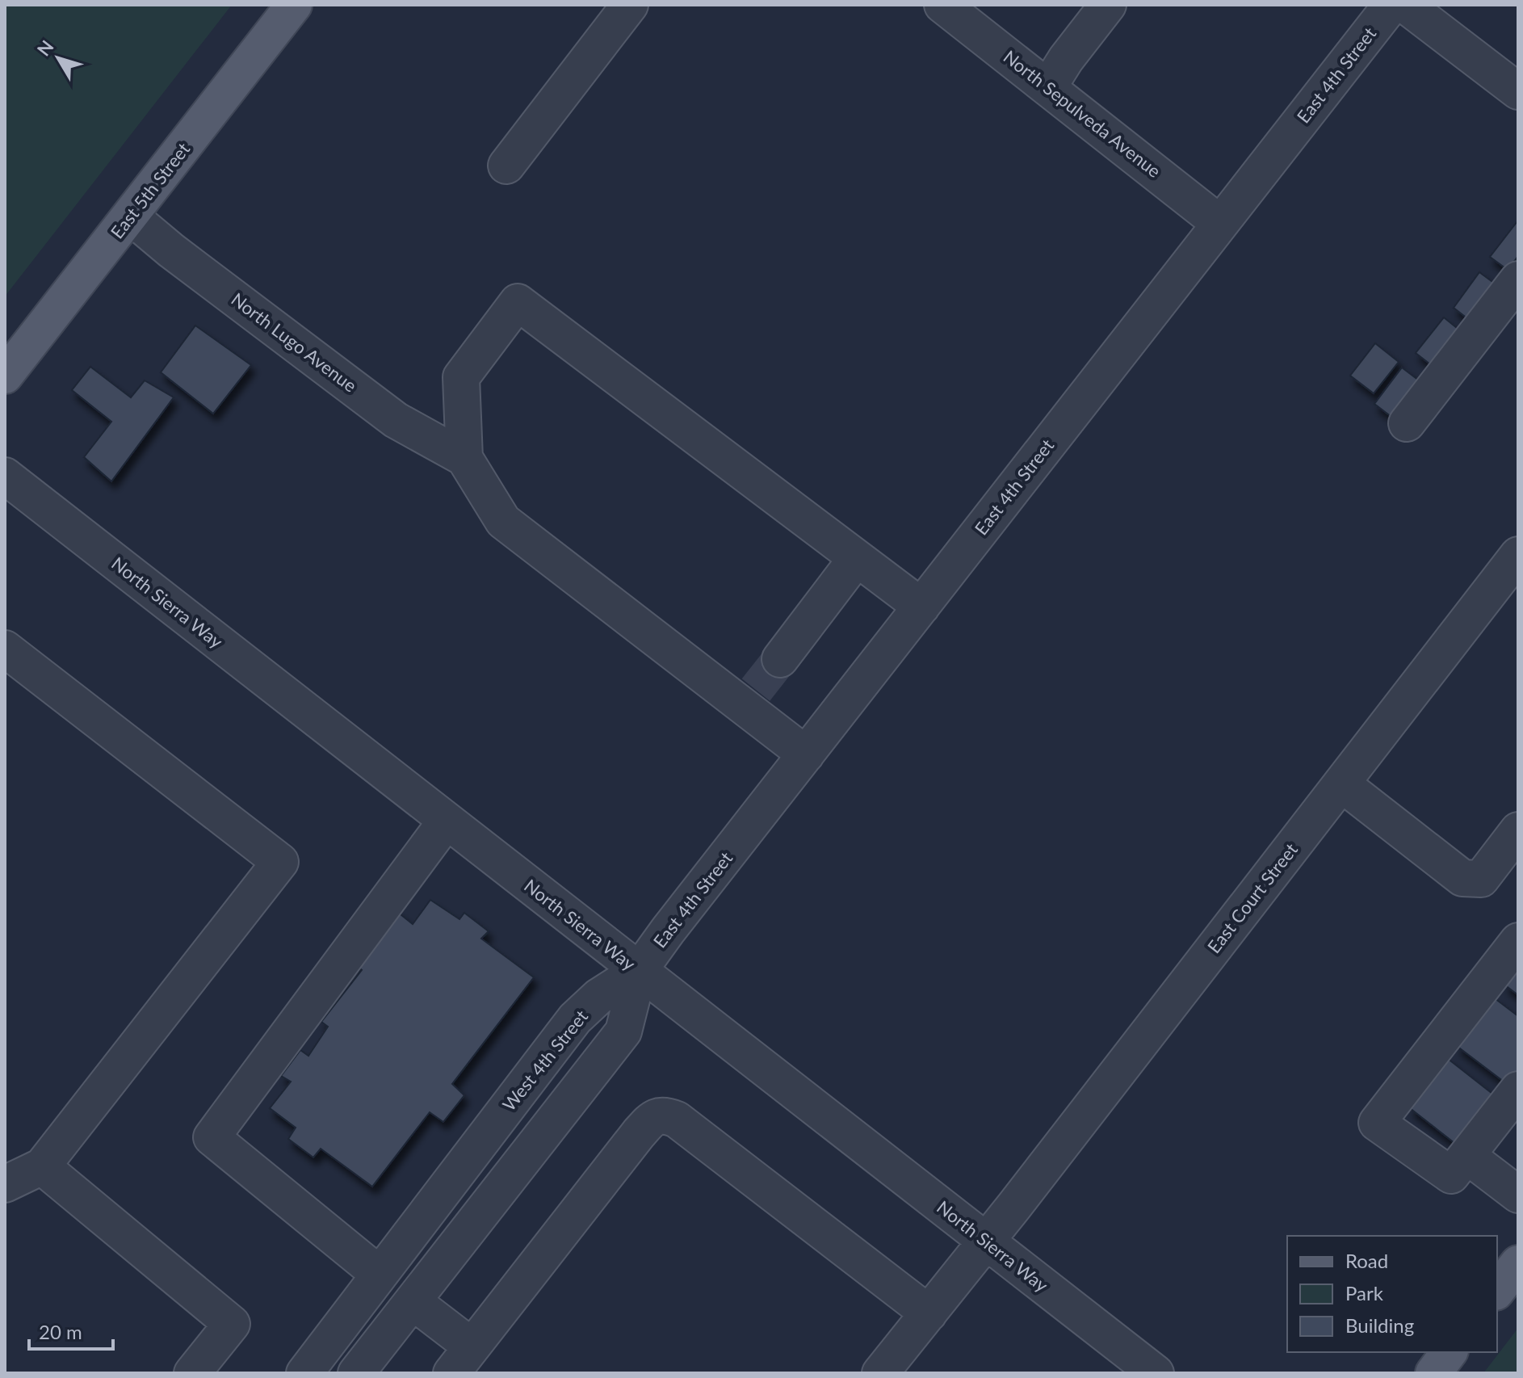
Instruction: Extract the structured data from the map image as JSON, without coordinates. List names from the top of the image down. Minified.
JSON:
{"streets":{"main road":["East 5th Street"],"street":["East 4th Street","North Sepulveda Avenue","North Lugo Avenue","North Sierra Way","East Court Street","West 4th Street"]},"crossings":[["East 4th Street","North Sepulveda Avenue"],["East 4th Street","North Sierra Way"],["East 4th Street","West 4th Street"],["East 5th Street","North Lugo Avenue"],["North Sierra Way","East Court Street"],["North Sierra Way","West 4th Street"]],"legend":["Road","Park","Building"],"scale_bar":"20 m","north":"top left"}
